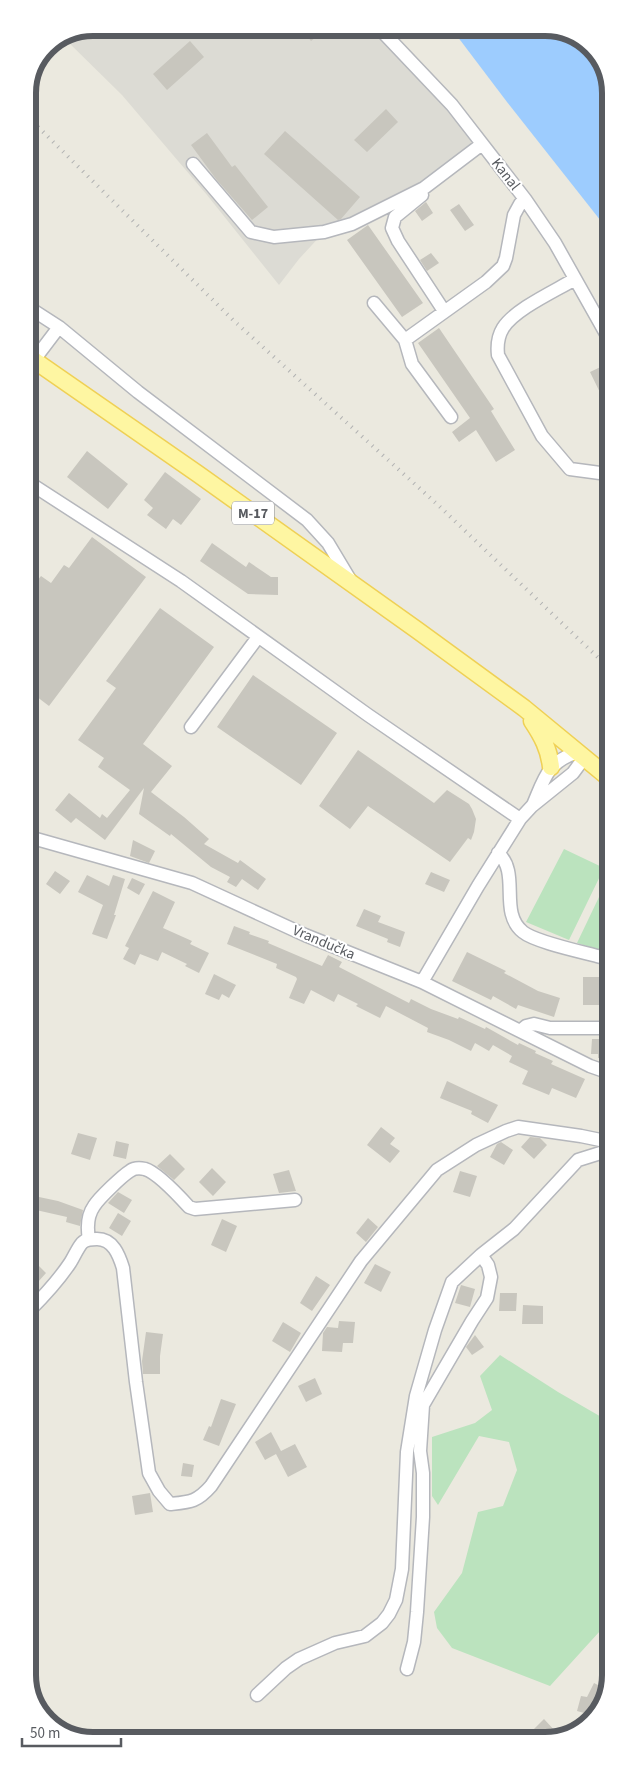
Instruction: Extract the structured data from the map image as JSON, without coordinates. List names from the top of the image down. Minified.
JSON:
{"streets":{"main road":["M-17"],"street":["Kanal","Vrandučka"]},"scale_bar":"50 m"}
